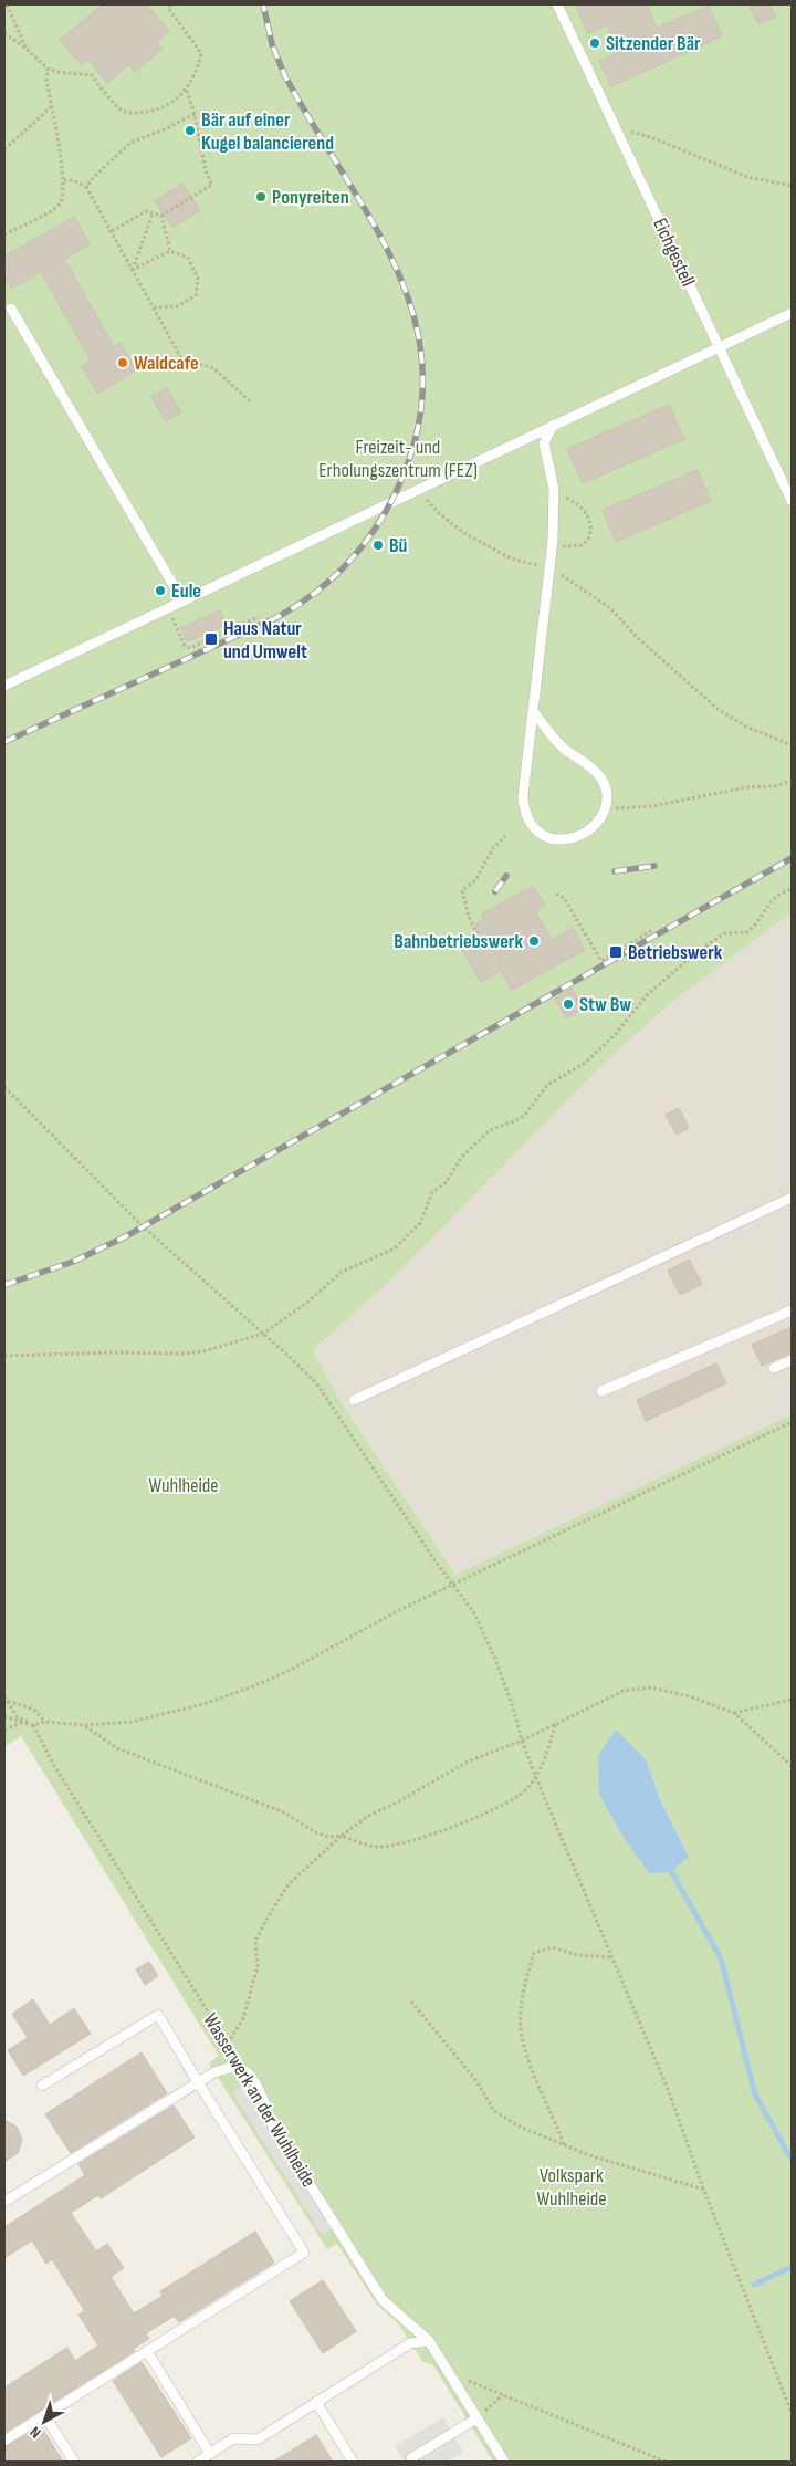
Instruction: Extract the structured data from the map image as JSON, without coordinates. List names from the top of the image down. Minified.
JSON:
{"streets":{"lane":["Eichgestell","Wasserwerk an der Wuhlheide"]},"parks":["Freizeit- und Erholungszentrum (FEZ)","Wuhlheide","Volkspark Wuhlheide"],"places":{"other":["Sitzender Bär","Bär auf einer Kugel balancierend","Ponyreiten","Waldcafe","Bü","Eule","Bahnbetriebswerk","Stw Bw"],"transit":["Haus Natur und Umwelt","Betriebswerk"]},"north":"bottom left"}
